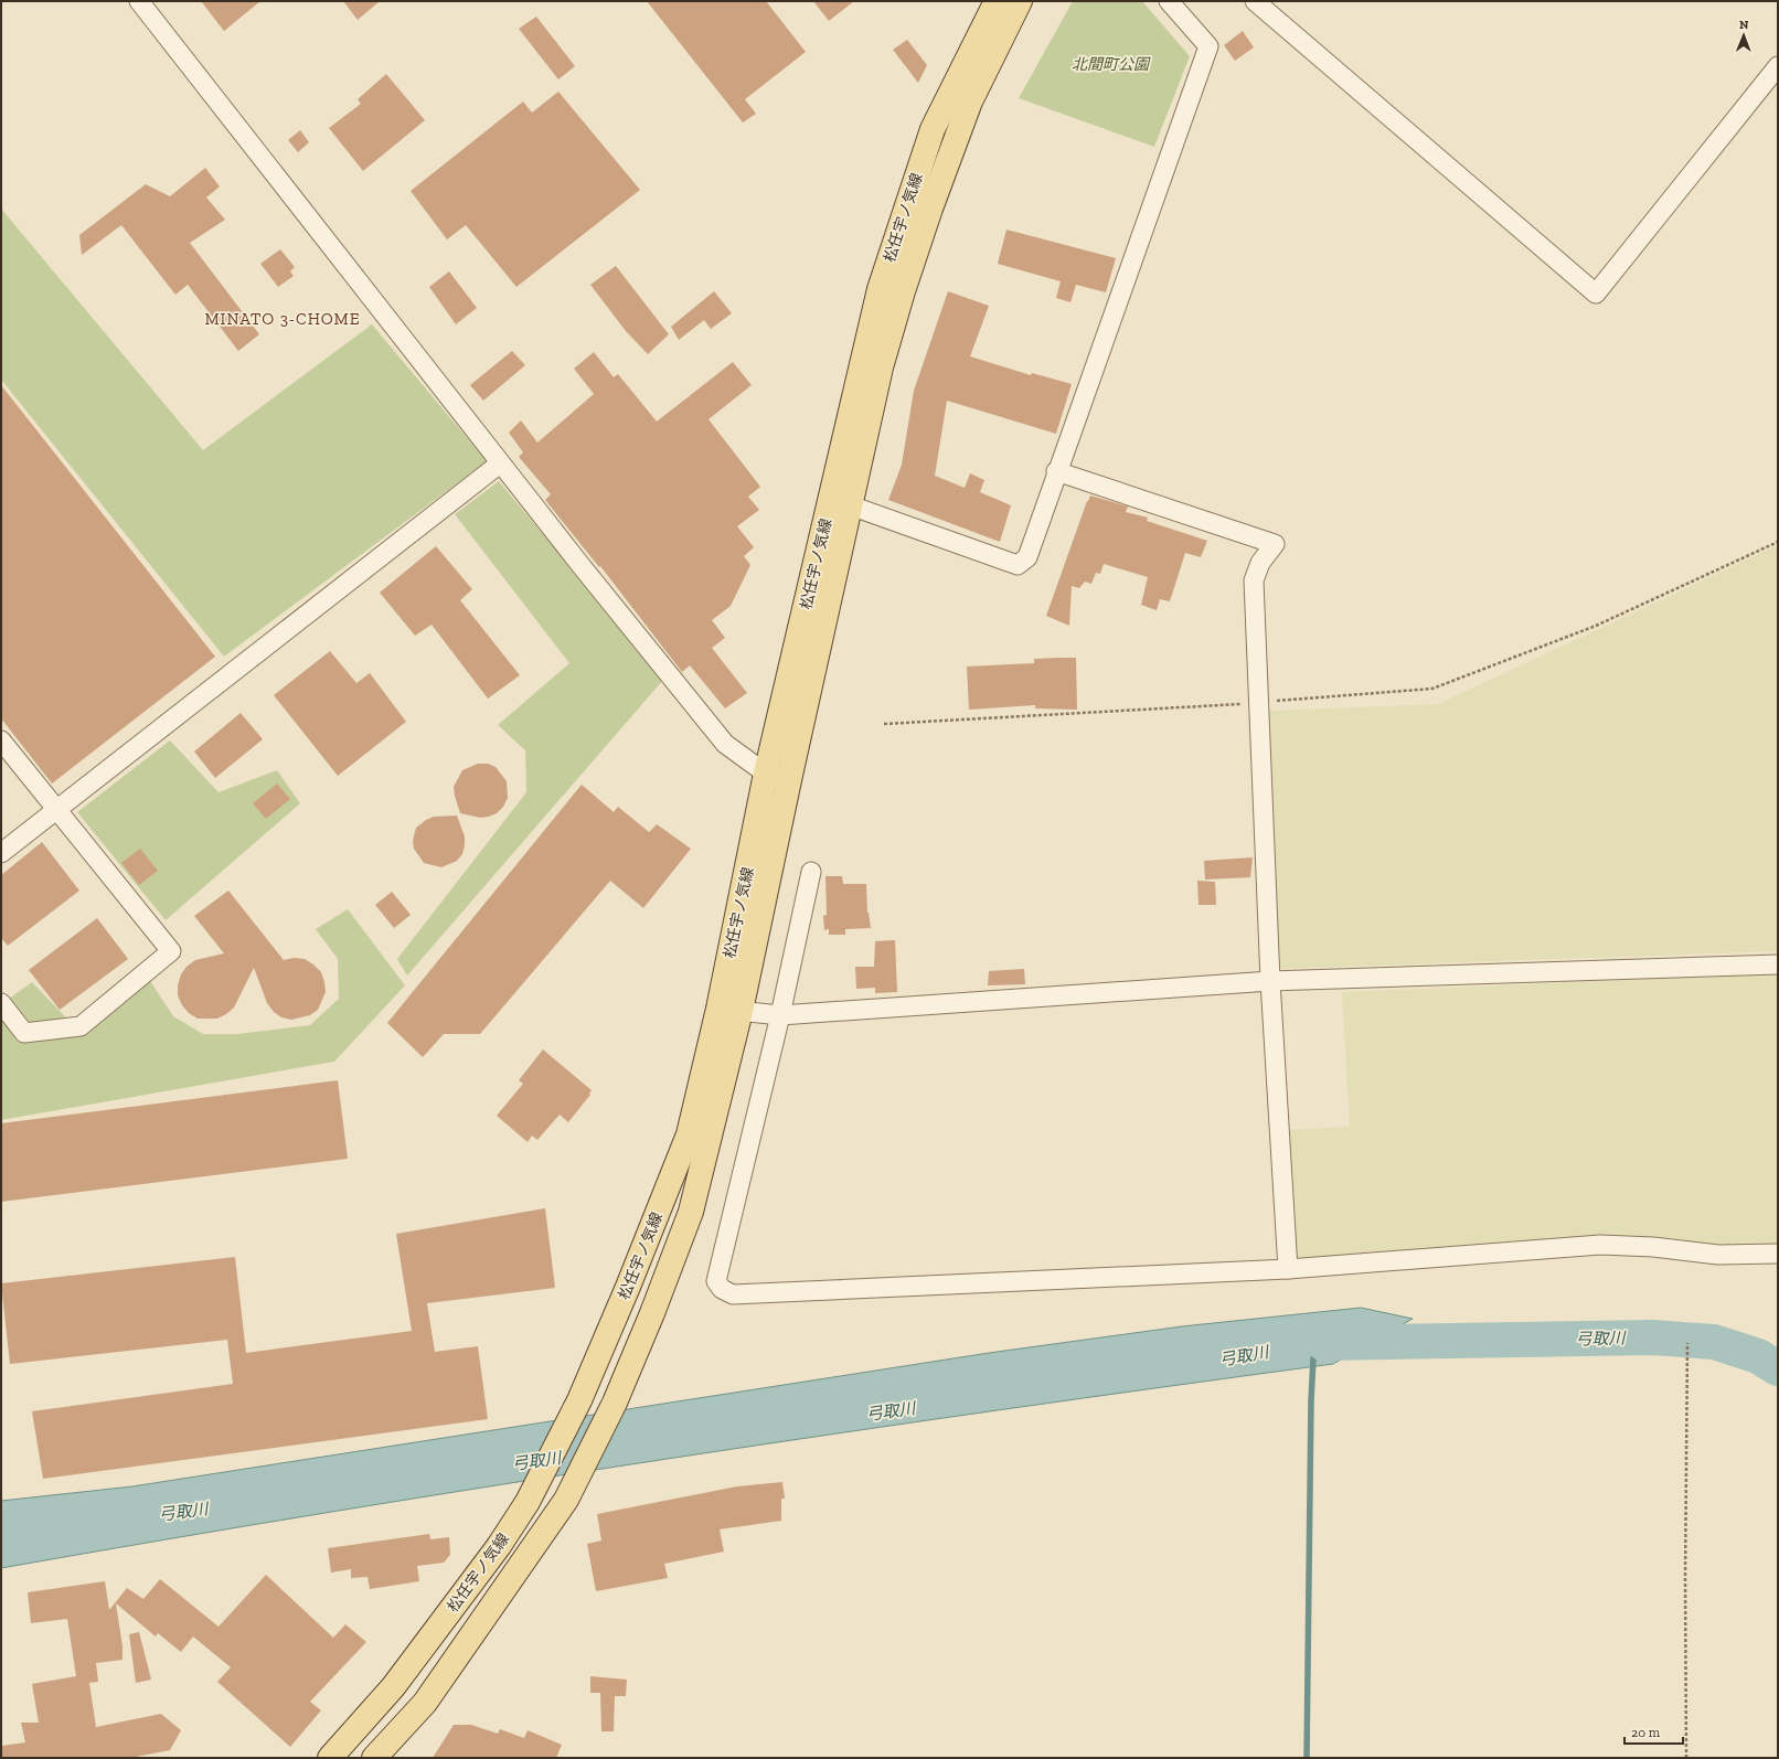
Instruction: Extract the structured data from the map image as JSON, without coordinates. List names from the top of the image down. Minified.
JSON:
{"streets":{"main road":["松任宇ノ気線"]},"districts":["MINATO 3-CHOME"],"water":["弓取川"],"parks":["北間町公園"],"scale_bar":"20 m","north":"top"}
